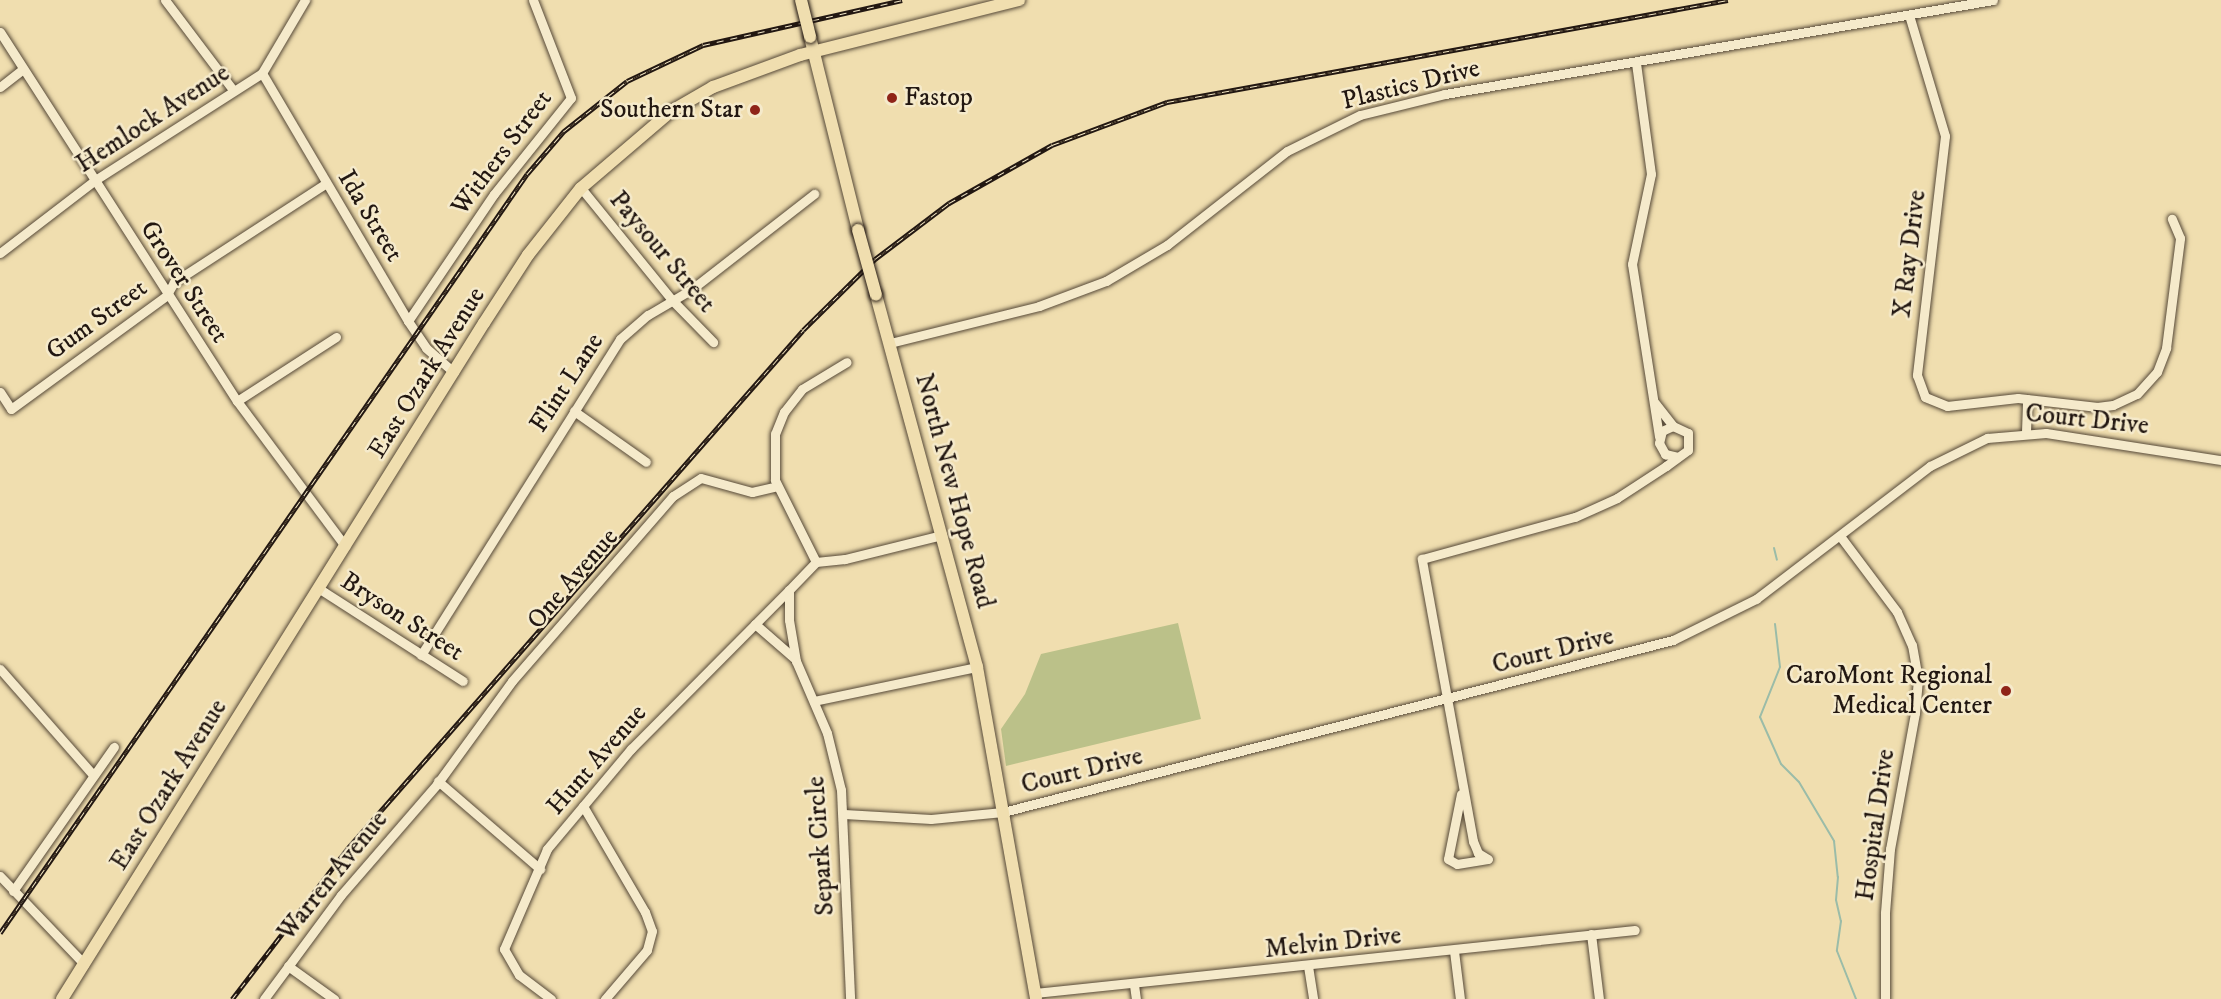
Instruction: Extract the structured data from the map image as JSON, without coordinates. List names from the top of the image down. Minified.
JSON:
{"streets":{"main road":["East Ozark Avenue","North New Hope Road"],"street":["Plastics Drive","Hemlock Avenue","Withers Street","Ida Street","Paysour Street","X Ray Drive","Grover Street","Gum Street","Flint Lane","Court Drive","One Avenue","Bryson Street","Hunt Avenue","Hospital Drive","Separk Circle","Warren Avenue","Melvin Drive"]},"crossings":[["Plastics Drive","X Ray Drive"],["Plastics Drive","North New Hope Road"],["Hemlock Avenue","Ida Street"],["Hemlock Avenue","Grover Street"],["Withers Street","Ida Street"],["Ida Street","Gum Street"],["Ida Street","East Ozark Avenue"],["Paysour Street","East Ozark Avenue"],["Paysour Street","Flint Lane"],["Grover Street","Gum Street"],["Grover Street","East Ozark Avenue"],["East Ozark Avenue","North New Hope Road"],["East Ozark Avenue","Bryson Street"],["Flint Lane","Bryson Street"],["Court Drive","North New Hope Road"],["Court Drive","Hospital Drive"],["Court Drive","Separk Circle"],["North New Hope Road","Melvin Drive"],["One Avenue","Warren Avenue"],["Hunt Avenue","Separk Circle"]],"places":["Fastop","Southern Star","CaroMont Regional Medical Center"]}
